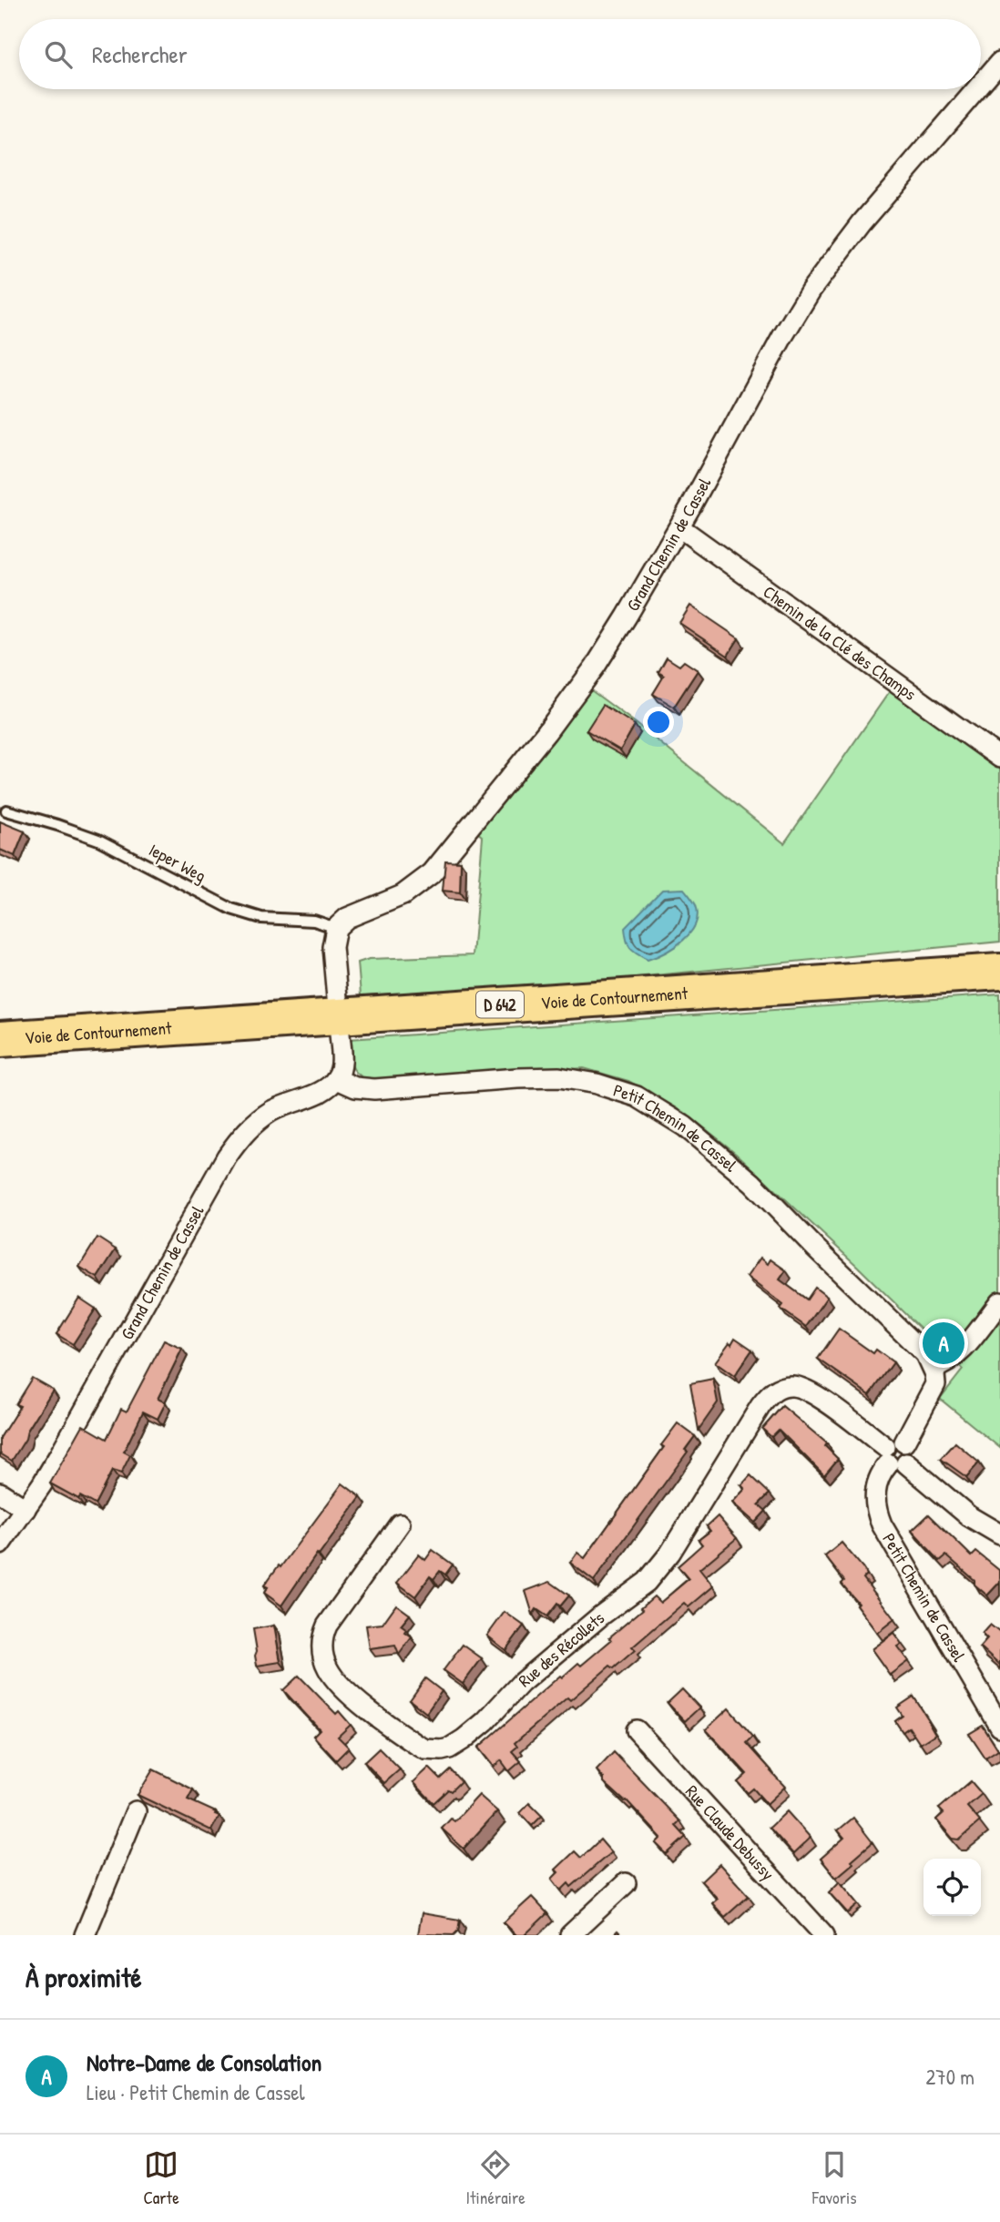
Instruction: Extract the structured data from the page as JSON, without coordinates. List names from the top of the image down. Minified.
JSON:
{"streets":{"highway":["Voie de Contournement","D 642"],"street":["Grand Chemin de Cassel","Chemin de la Clé des Champs","Petit Chemin de Cassel","Rue des Récollets","Rue Claude Debussy"],"lane":["Ieper Weg"]},"crossings":[["Grand Chemin de Cassel","Chemin de la Clé des Champs"],["Grand Chemin de Cassel","Ieper Weg"],["Grand Chemin de Cassel","Petit Chemin de Cassel"],["Petit Chemin de Cassel","Rue des Récollets"]],"page":{"search":"Rechercher","pins":"A","heading":"À proximité","list":[{"mark":"A","name":"Notre-Dame de Consolation","note":"Lieu · Petit Chemin de Cassel","value":"270 m"}],"nav":["Carte","Itinéraire","Favoris"]}}
